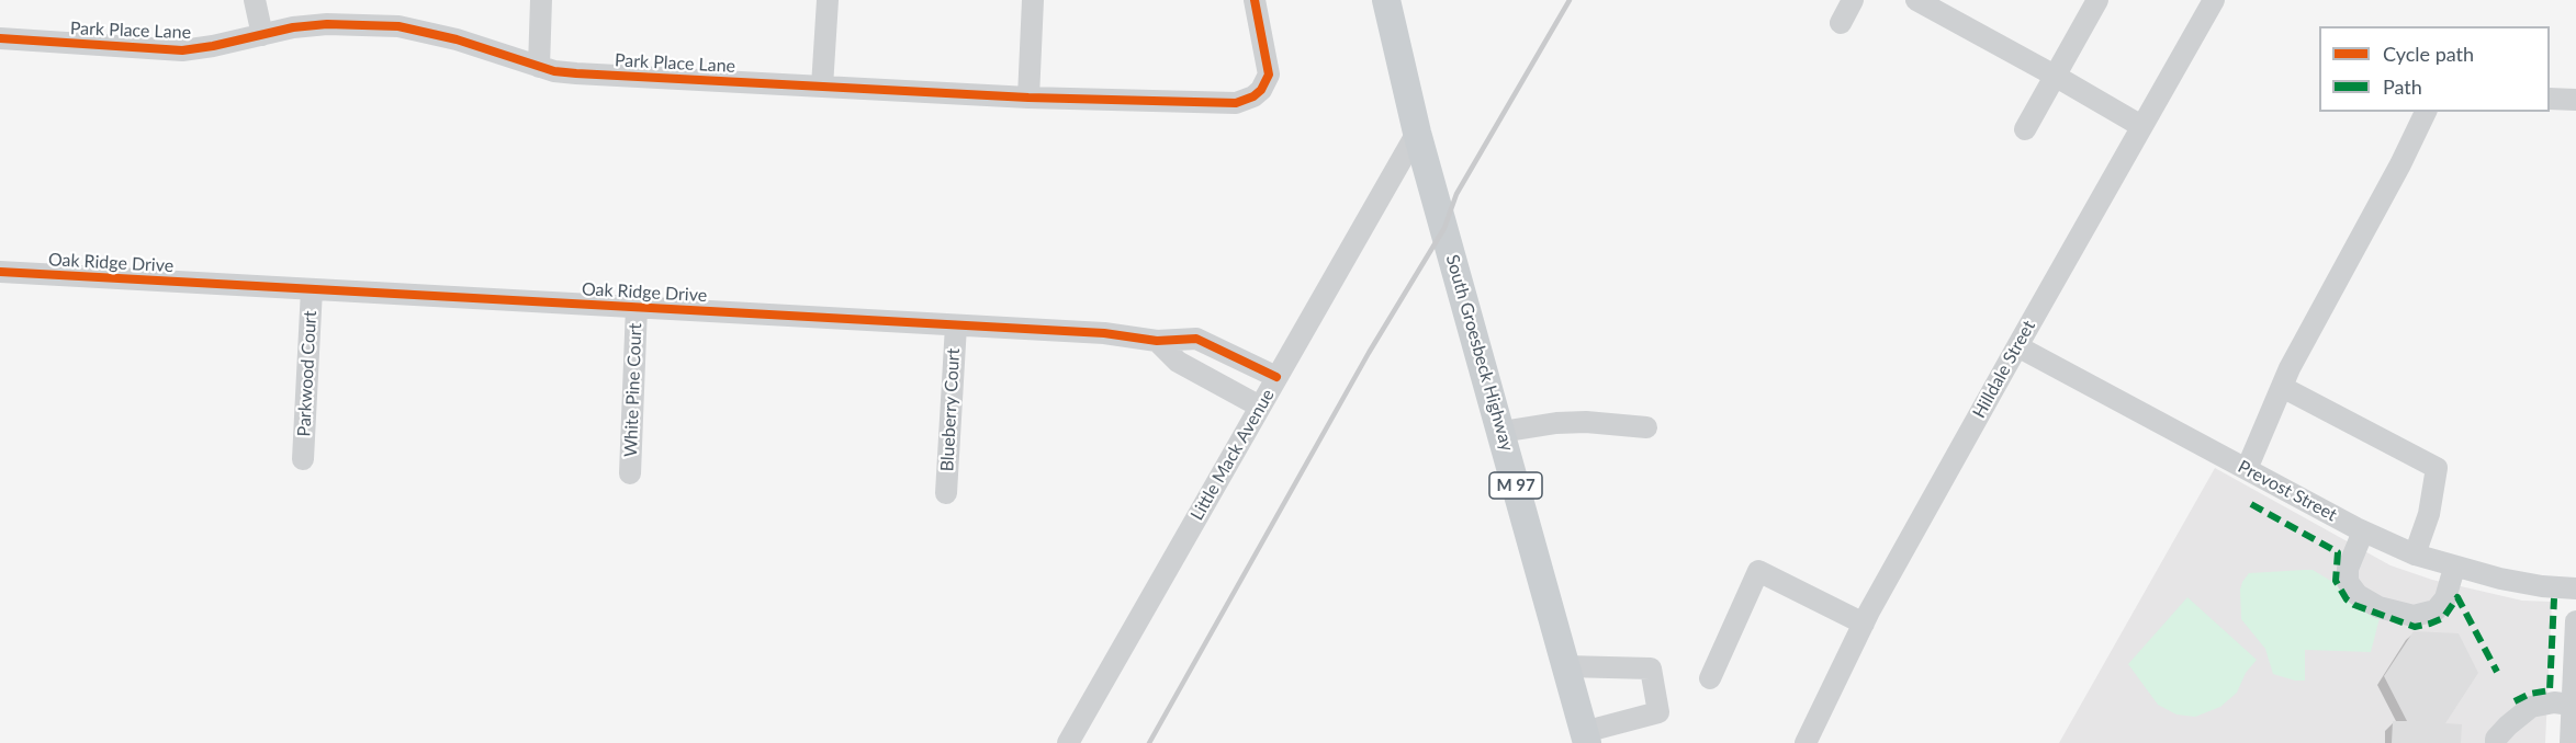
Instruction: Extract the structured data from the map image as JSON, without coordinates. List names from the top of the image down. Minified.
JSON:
{"streets":{"main road":["South Groesbeck Highway","M 97"],"street":["Park Place Lane","Oak Ridge Drive","Hilldale Street","Parkwood Court","White Pine Court","Blueberry Court","Little Mack Avenue","Prevost Street"]},"crossings":[["Oak Ridge Drive","Parkwood Court"],["Oak Ridge Drive","White Pine Court"],["Oak Ridge Drive","Blueberry Court"],["Oak Ridge Drive","Little Mack Avenue"],["South Groesbeck Highway","Little Mack Avenue"],["Hilldale Street","Prevost Street"]],"legend":["Cycle path","Path"]}
